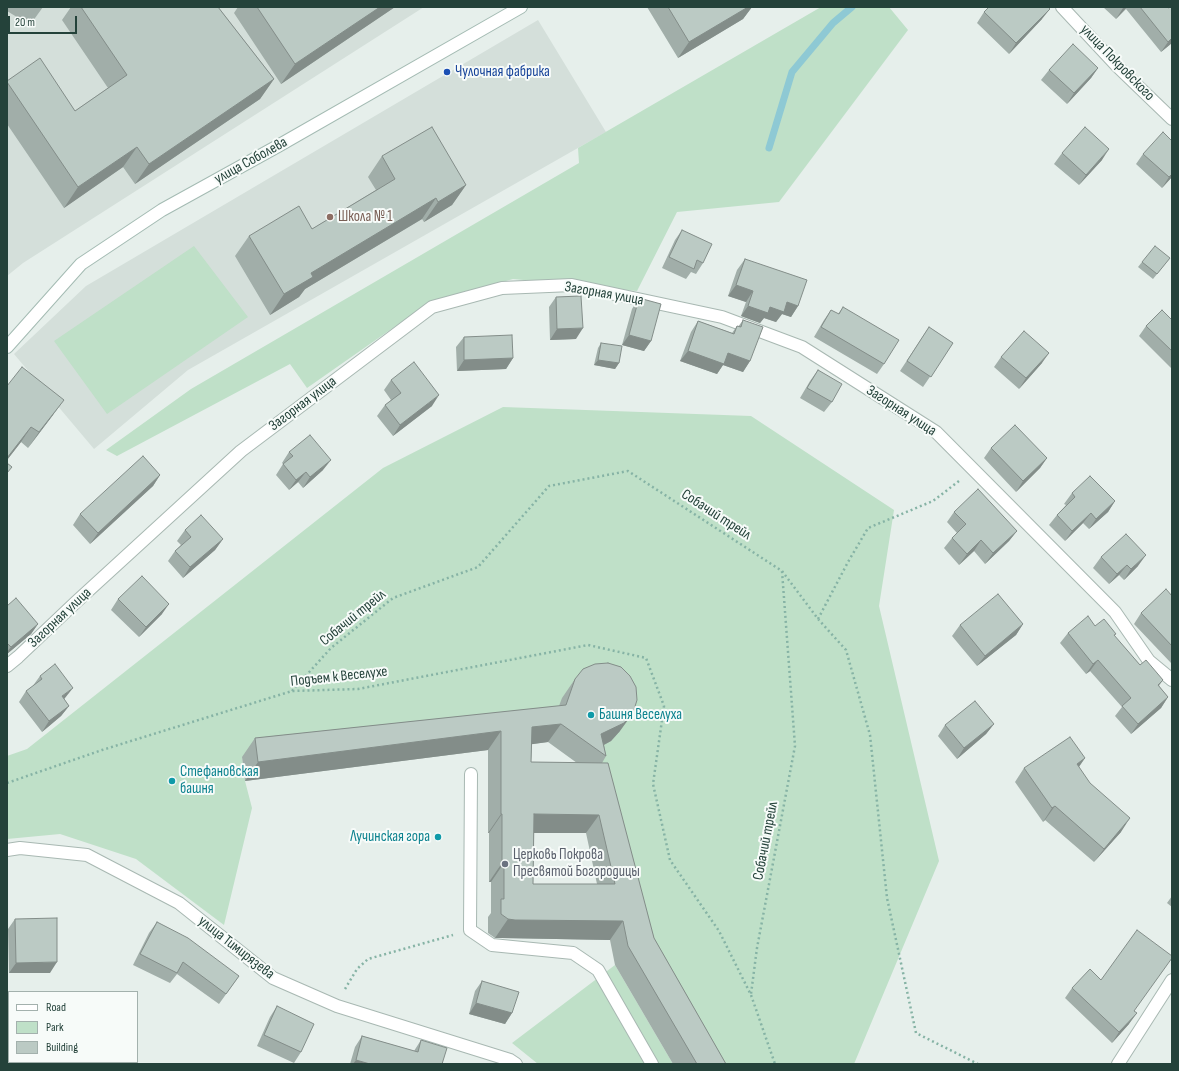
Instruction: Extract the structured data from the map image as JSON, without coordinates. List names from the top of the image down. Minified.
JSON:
{"streets":{"street":["улица Покровского","улица Соболева","Загорная улица","улица Тимирязева"],"path":["Собачий трейл","Подъем к Веселухе"]},"crossings":[["Собачий трейл","Подъем к Веселухе"]],"places":["Чулочная фабрика","Школа № 1","Башня Веселуха","Стефановская башня","Лучинская гора","Церковь Покрова Пресвятой Богородицы"],"legend":["Road","Park","Building"],"scale_bar":"20 m"}
